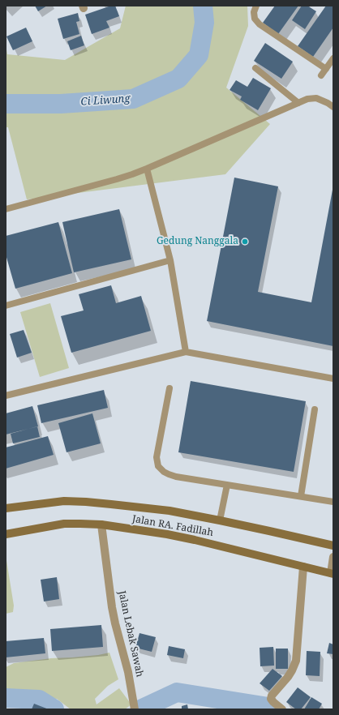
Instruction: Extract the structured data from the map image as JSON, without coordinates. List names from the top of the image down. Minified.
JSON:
{"streets":{"main road":["Jalan RA. Fadillah"],"street":["Jalan Lebak Sawah"]},"crossings":[["Jalan RA. Fadillah","Jalan Lebak Sawah"]],"water":["Ci Liwung"],"places":["Gedung Nanggala"]}
